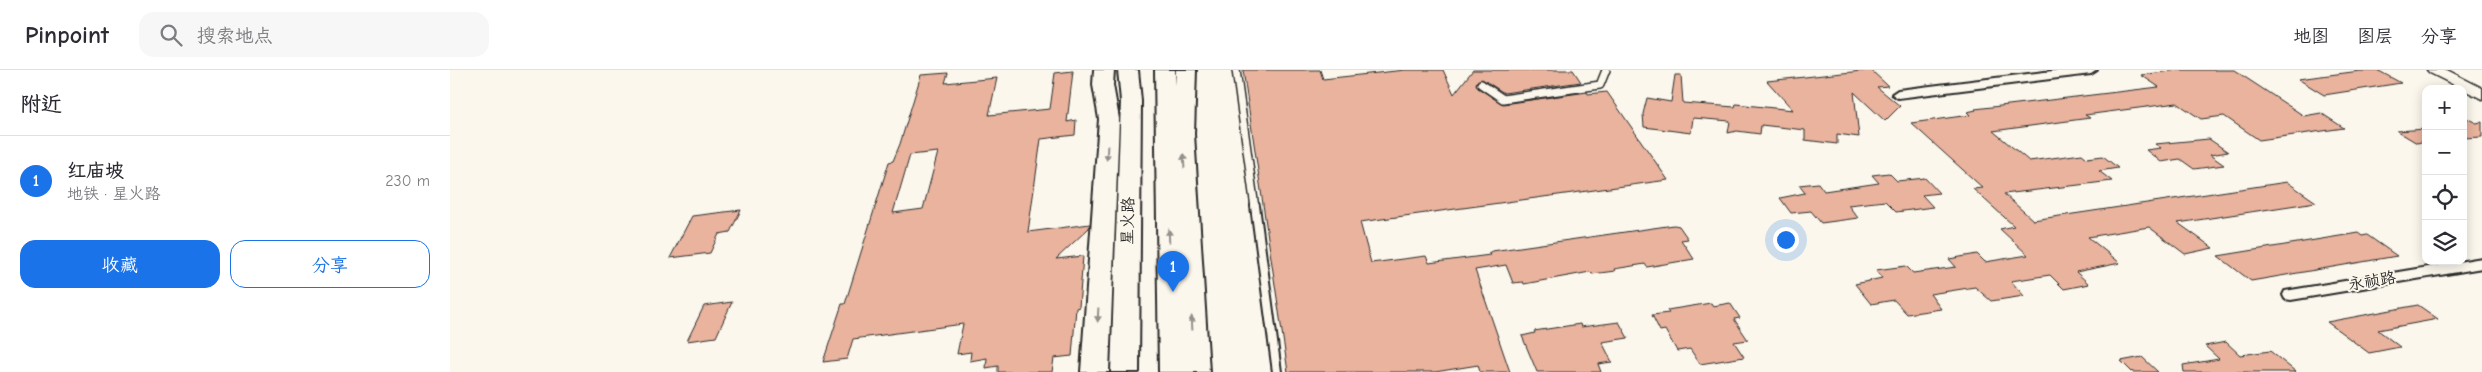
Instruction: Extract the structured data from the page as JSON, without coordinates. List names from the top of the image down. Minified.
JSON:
{"streets":{"main road":["星火路"],"street":["永祯路"]},"page":{"header":"Pinpoint","search":"搜索地点","nav":["地图","图层","分享"],"heading":"附近","map_buttons":["+","−"],"list":[{"mark":"1","name":"红庙坡","note":"地铁 · 星火路","value":"230 m"}],"buttons":["收藏","分享"],"pins":"1"}}
